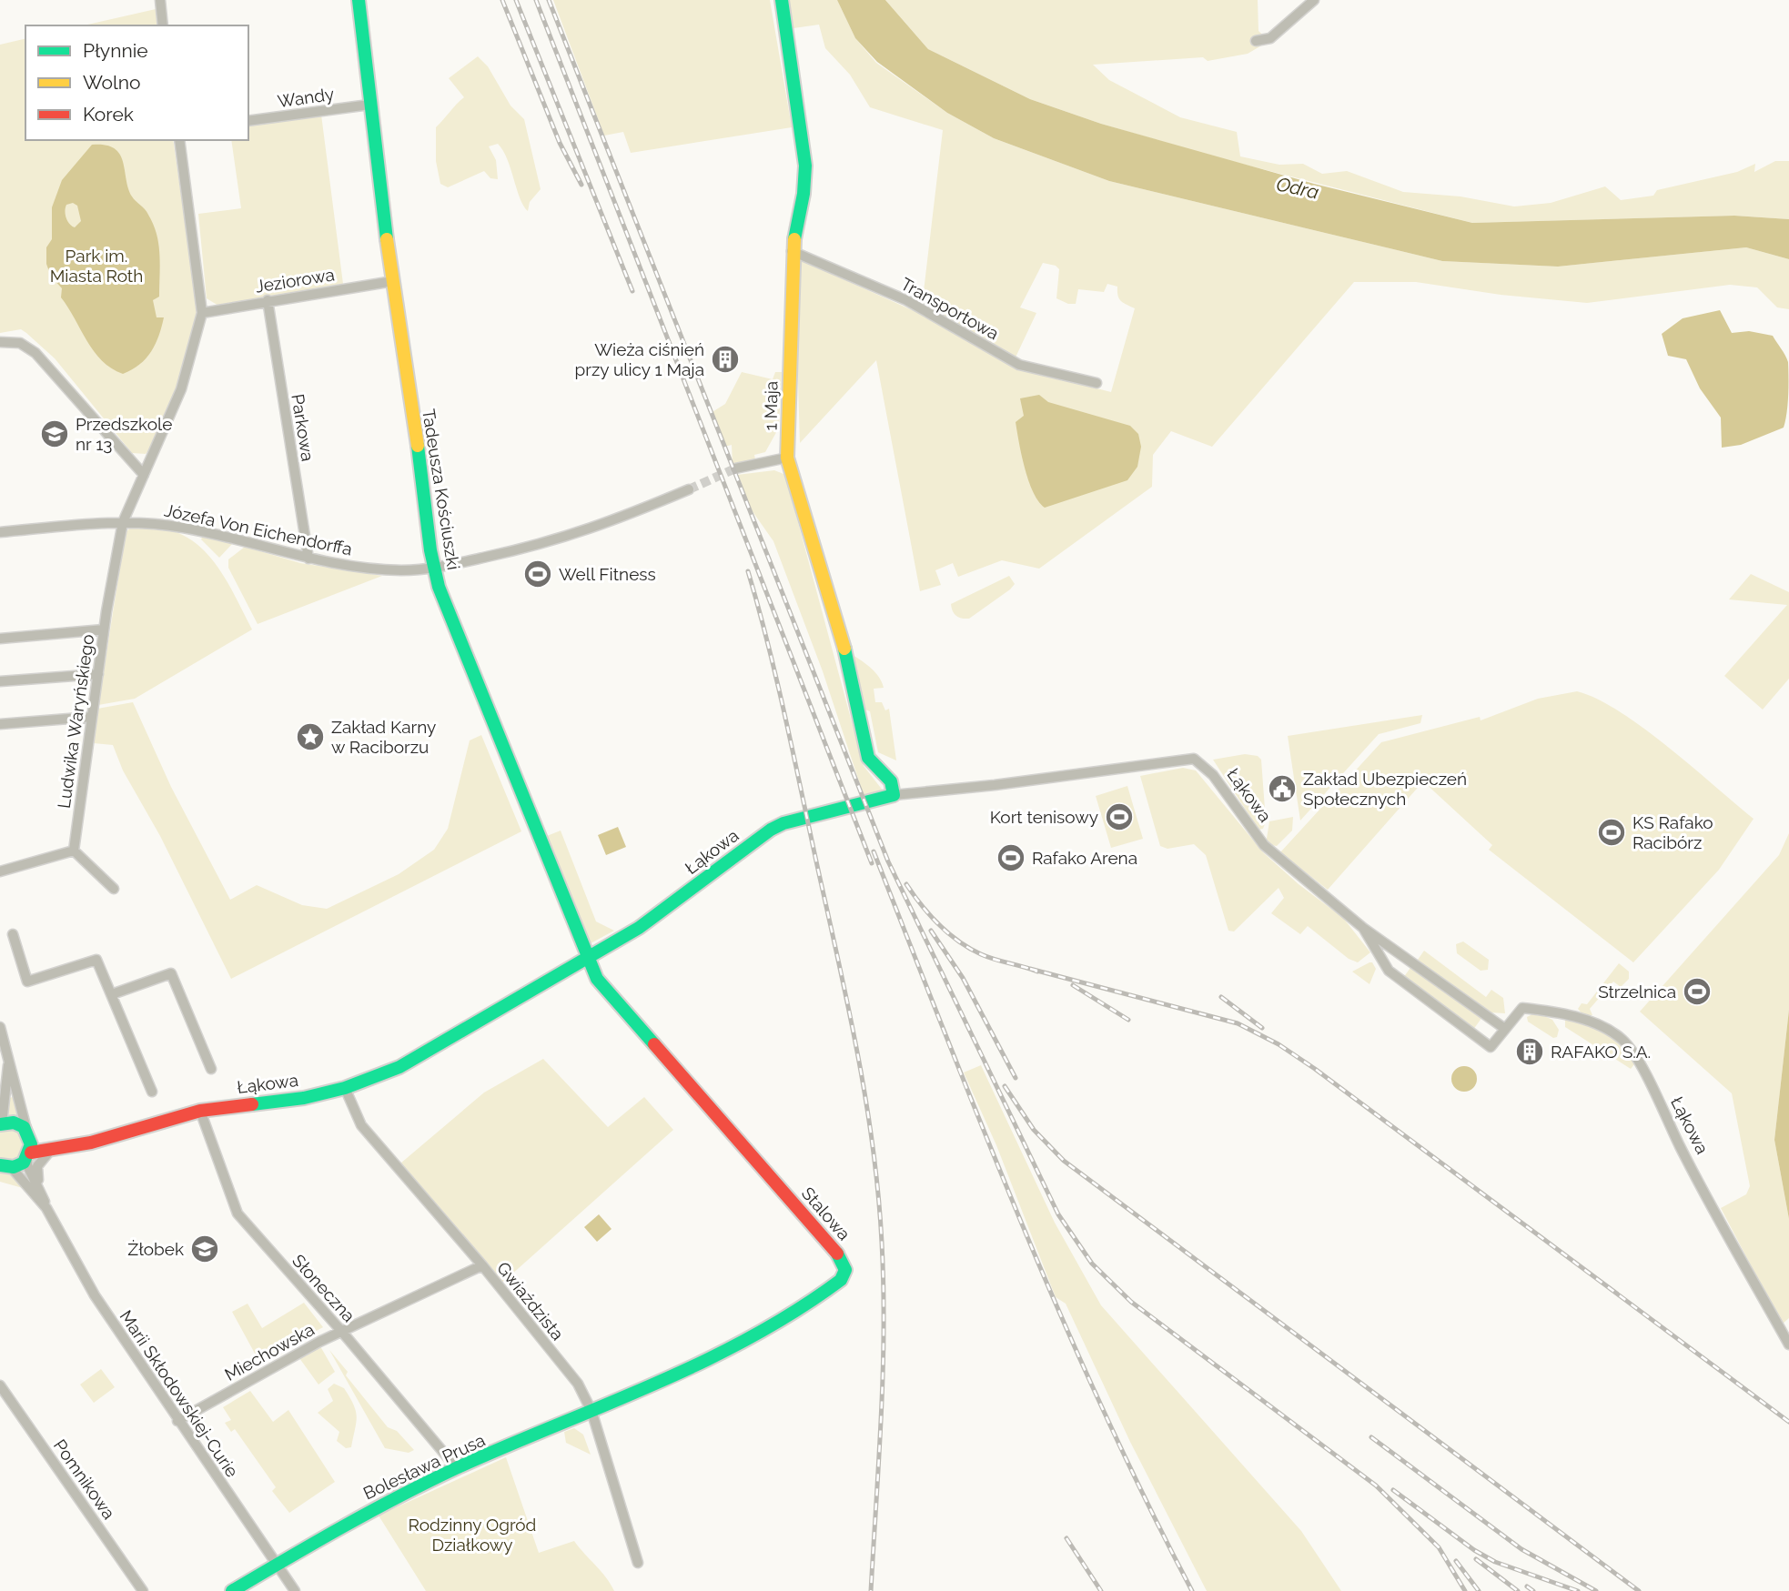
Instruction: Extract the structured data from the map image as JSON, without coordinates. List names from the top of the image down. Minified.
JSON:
{"streets":{"street":["Wandy","Jeziorowa","Transportowa","1 Maja","Parkowa","Tadeusza Kościuszki","Józefa Von Eichendorffa","Ludwika Waryńskiego","Łąkowa","Stalowa","Słoneczna","Gwiaździsta","Miechowska","Marii Skłodowskiej-Curie","Bolesława Prusa","Pomnikowa"]},"crossings":[["Wandy","Tadeusza Kościuszki"],["Jeziorowa","Parkowa"],["Jeziorowa","Tadeusza Kościuszki"],["Jeziorowa","Ludwika Waryńskiego"],["Transportowa","1 Maja"],["1 Maja","Łąkowa"],["Parkowa","Józefa Von Eichendorffa"],["Tadeusza Kościuszki","Józefa Von Eichendorffa"],["Tadeusza Kościuszki","Łąkowa"],["Tadeusza Kościuszki","Stalowa"],["Józefa Von Eichendorffa","Ludwika Waryńskiego"],["Łąkowa","Stalowa"],["Łąkowa","Słoneczna"],["Łąkowa","Gwiaździsta"],["Łąkowa","Marii Skłodowskiej-Curie"],["Stalowa","Gwiaździsta"],["Stalowa","Bolesława Prusa"],["Słoneczna","Miechowska"],["Słoneczna","Bolesława Prusa"],["Gwiaździsta","Miechowska"],["Gwiaździsta","Bolesława Prusa"],["Miechowska","Marii Skłodowskiej-Curie"],["Marii Skłodowskiej-Curie","Bolesława Prusa"]],"water":["Odra"],"parks":["Park im. Miasta Roth","Rodzinny Ogród Działkowy"],"places":{"building":["Wieża ciśnień przy ulicy 1 Maja","RAFAKO S.A."],"school or university":["Przedszkole nr 13","Żłobek"],"sports":["Well Fitness","Kort tenisowy","KS Rafako Racibórz","Rafako Arena","Strzelnica"],"place":["Zakład Karny w Raciborzu"],"public building":["Zakład Ubezpieczeń Społecznych"]},"legend":["Płynnie","Wolno","Korek"]}
